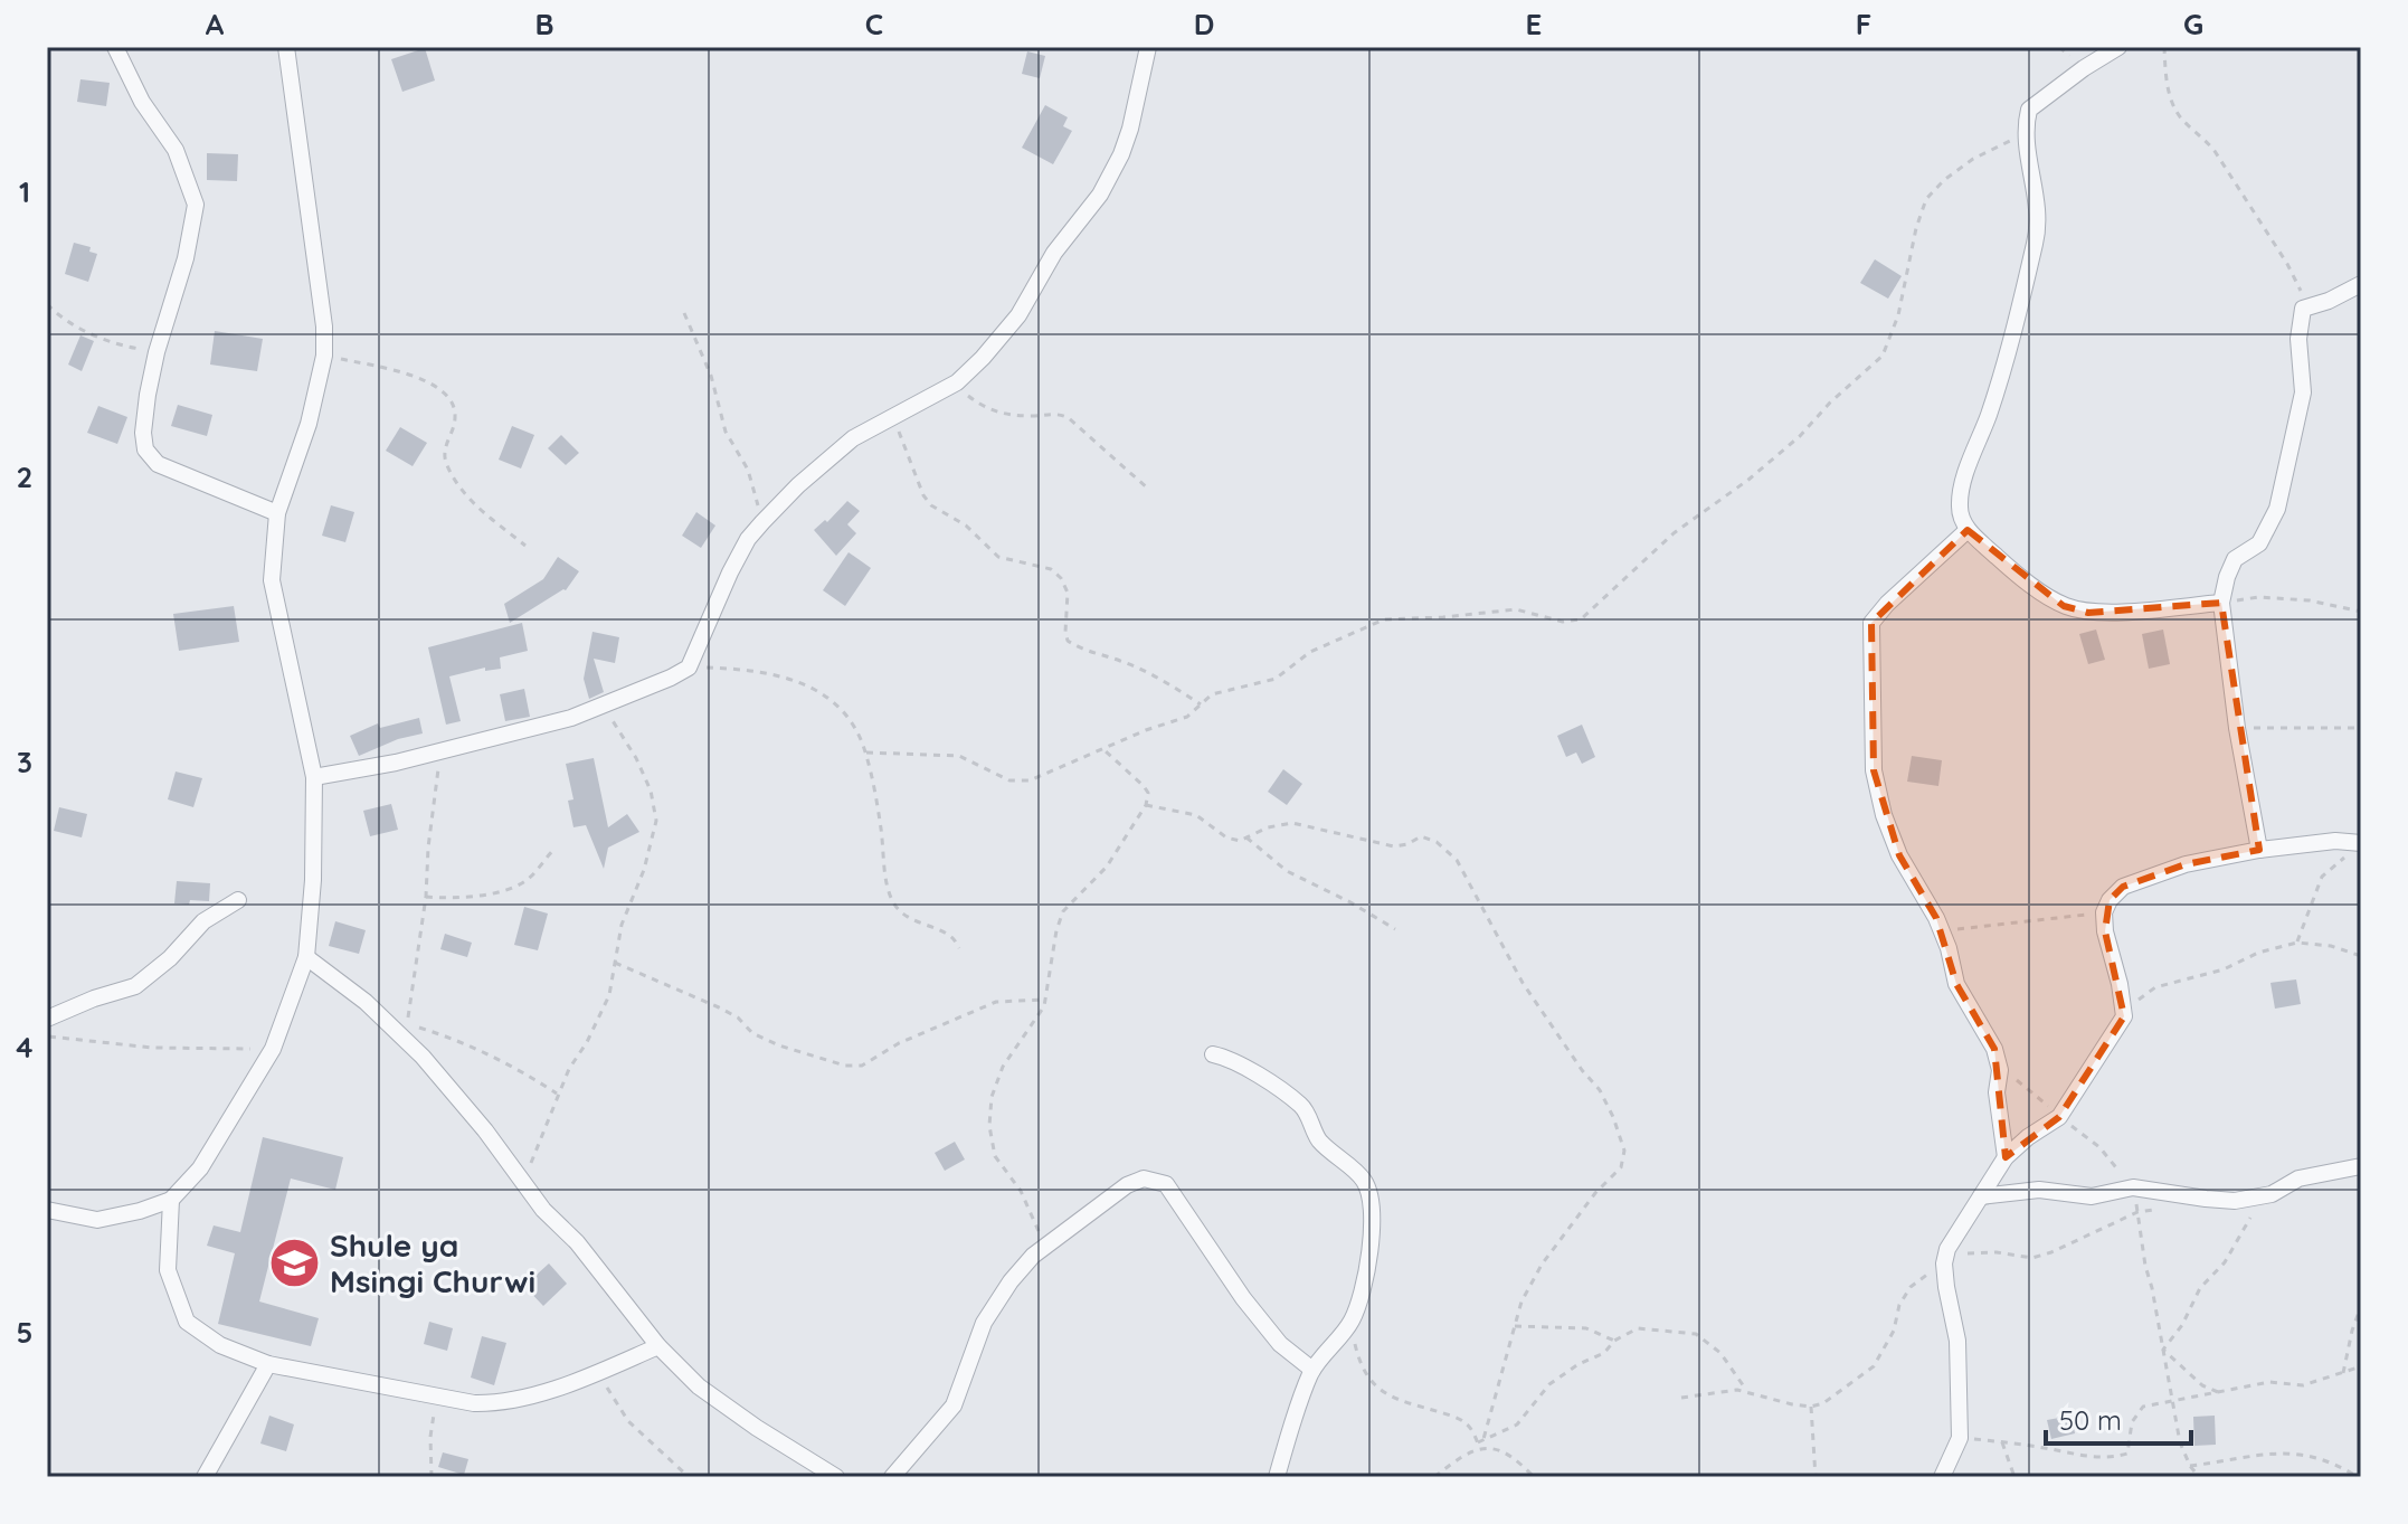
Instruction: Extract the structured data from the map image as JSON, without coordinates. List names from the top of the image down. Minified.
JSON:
{"places":{"school or university":["Shule ya Msingi Churwi"]},"scale_bar":"50 m","grid":{"columns":["A","B","C","D","E","F","G"],"rows":["1","2","3","4","5"]}}
